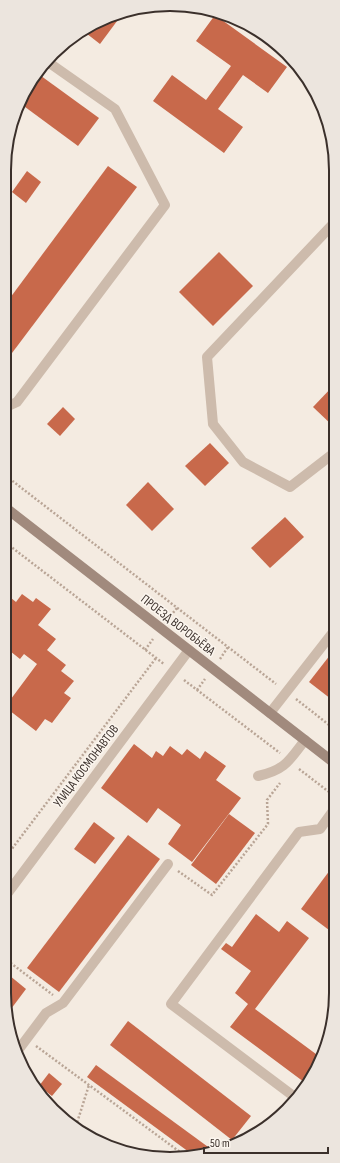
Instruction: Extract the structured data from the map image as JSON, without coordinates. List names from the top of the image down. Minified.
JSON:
{"streets":{"main road":["ПРОЕЗД ВОРОБЬЁВА"],"street":["УЛИЦА КОСМОНАВТОВ"]},"crossings":[["ПРОЕЗД ВОРОБЬЁВА","УЛИЦА КОСМОНАВТОВ"]],"scale_bar":"50 m"}
